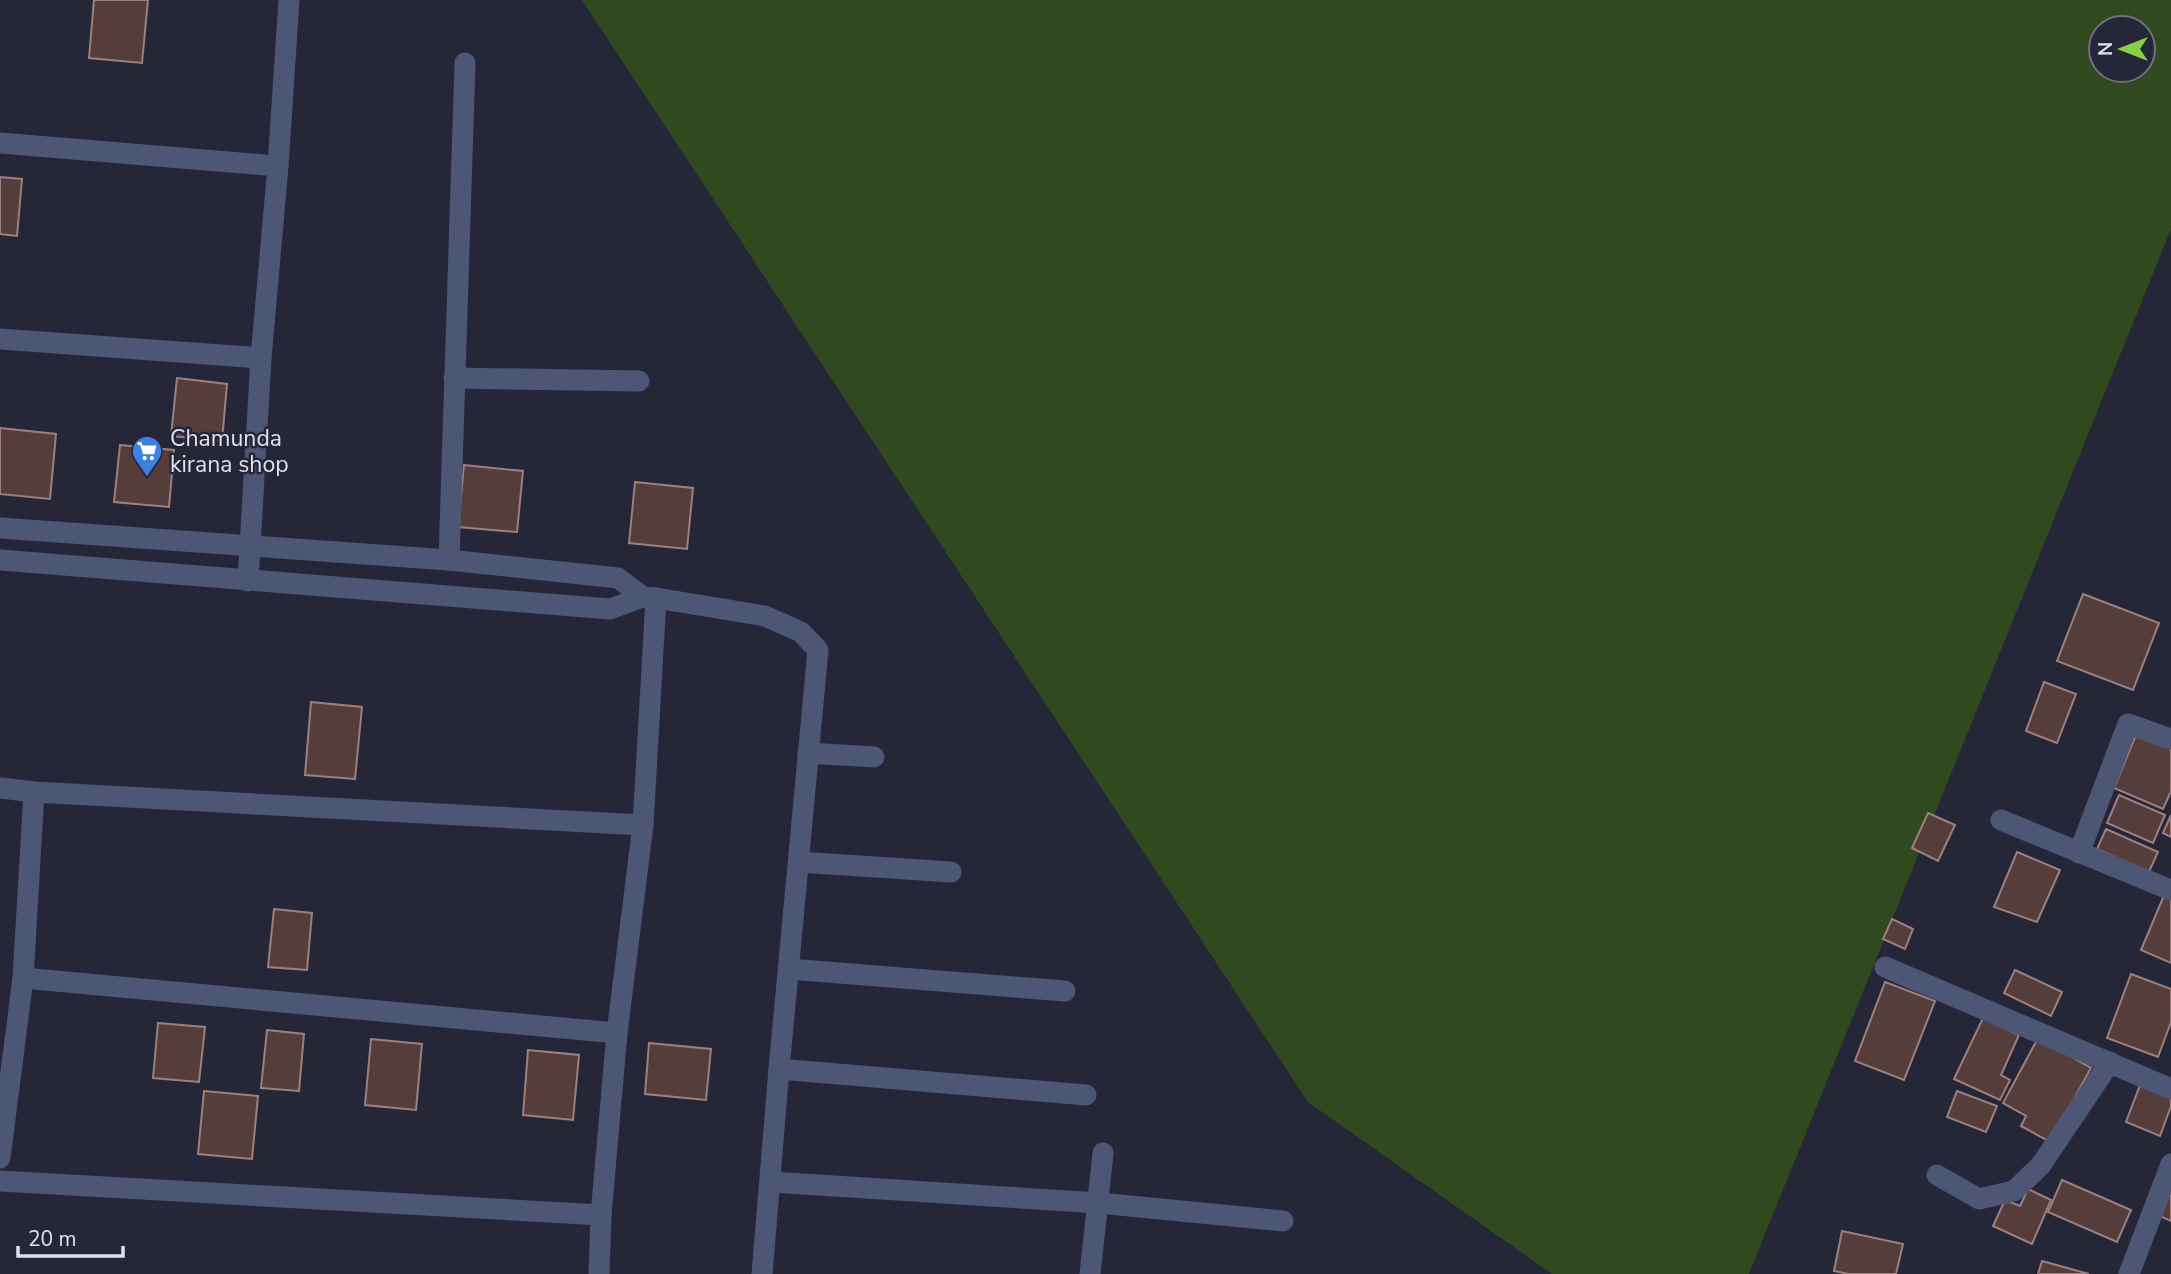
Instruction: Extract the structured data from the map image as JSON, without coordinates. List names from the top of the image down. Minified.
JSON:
{"places":{"supermarket":["Chamunda kirana shop"]},"scale_bar":"20 m","north":"left"}
